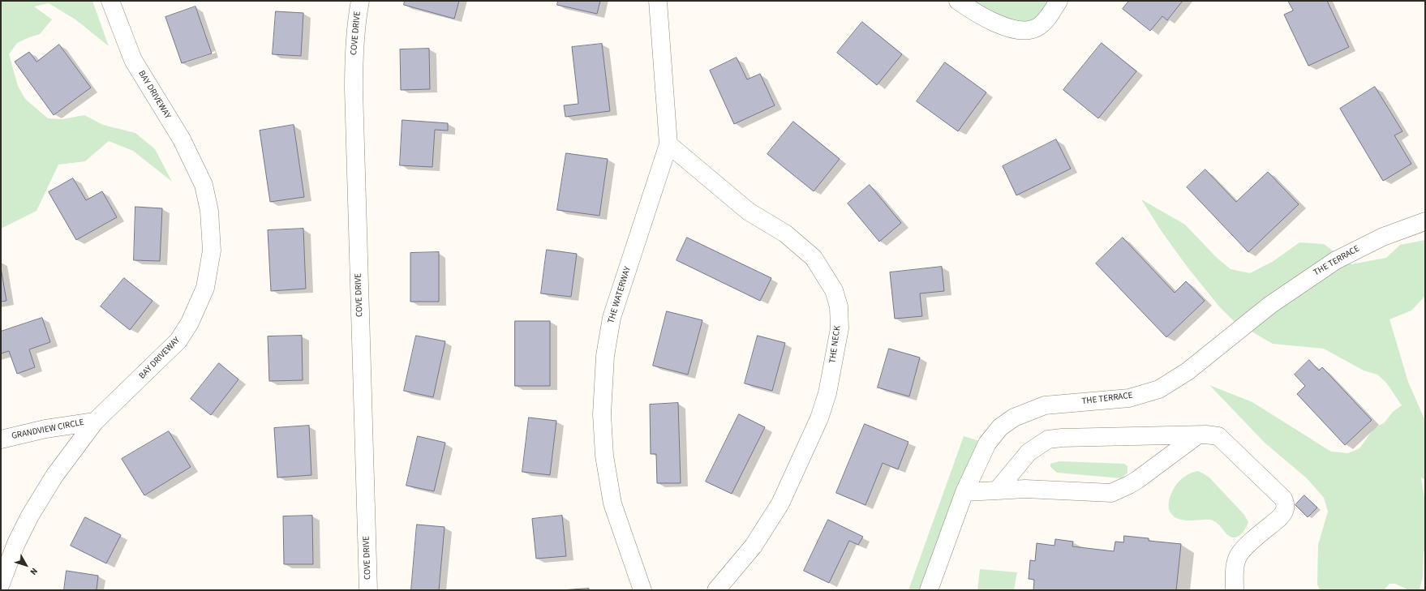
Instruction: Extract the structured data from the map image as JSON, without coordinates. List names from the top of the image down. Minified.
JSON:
{"streets":{"street":["COVE DRIVE","BAY DRIVEWAY","THE TERRACE","THE WATERWAY","THE NECK","GRANDVIEW CIRCLE"]},"crossings":[["BAY DRIVEWAY","GRANDVIEW CIRCLE"],["THE WATERWAY","THE NECK"]],"north":"bottom right"}
